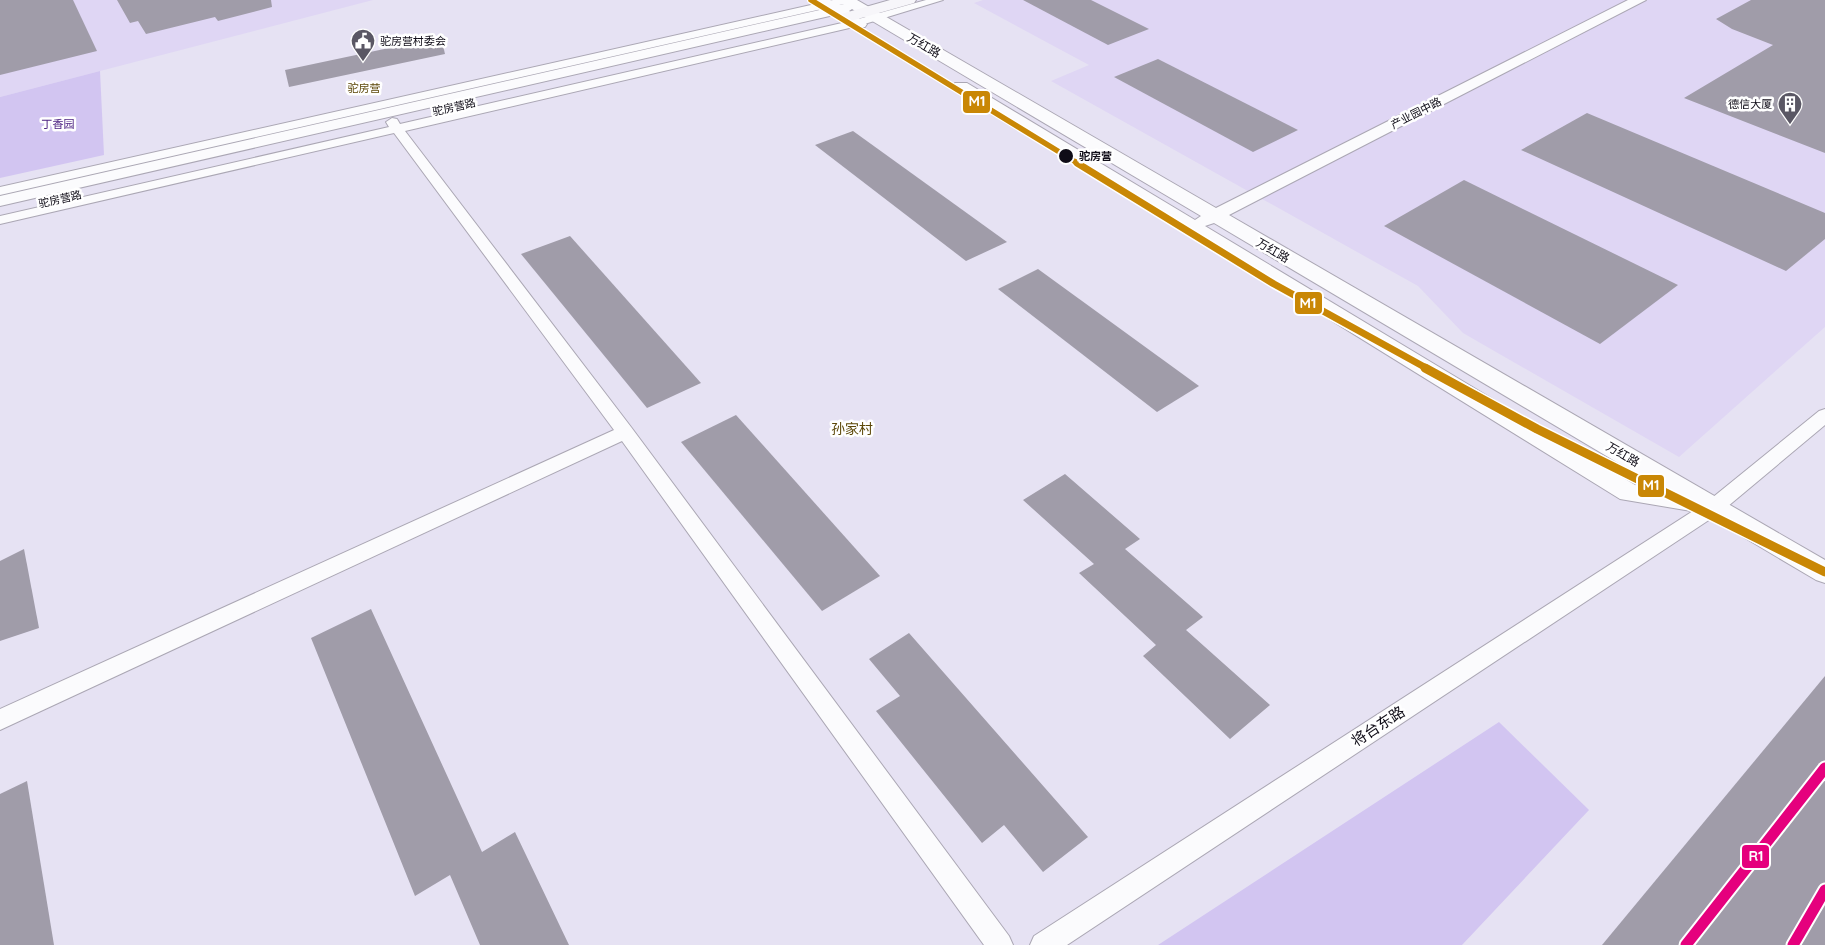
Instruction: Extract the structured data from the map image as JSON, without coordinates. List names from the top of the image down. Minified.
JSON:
{"streets":{"main road":["驼房营路"],"street":["万红路","产业园中路","将台东路"]},"crossings":[["万红路","驼房营路"],["万红路","产业园中路"],["万红路","将台东路"]],"districts":["驼房营","孙家村"],"parks":["丁香园"],"places":{"public building":["驼房营村委会"],"building":["德信大厦"],"other":["驼房营"]},"lines":["transit line M1","transit line R1"]}
